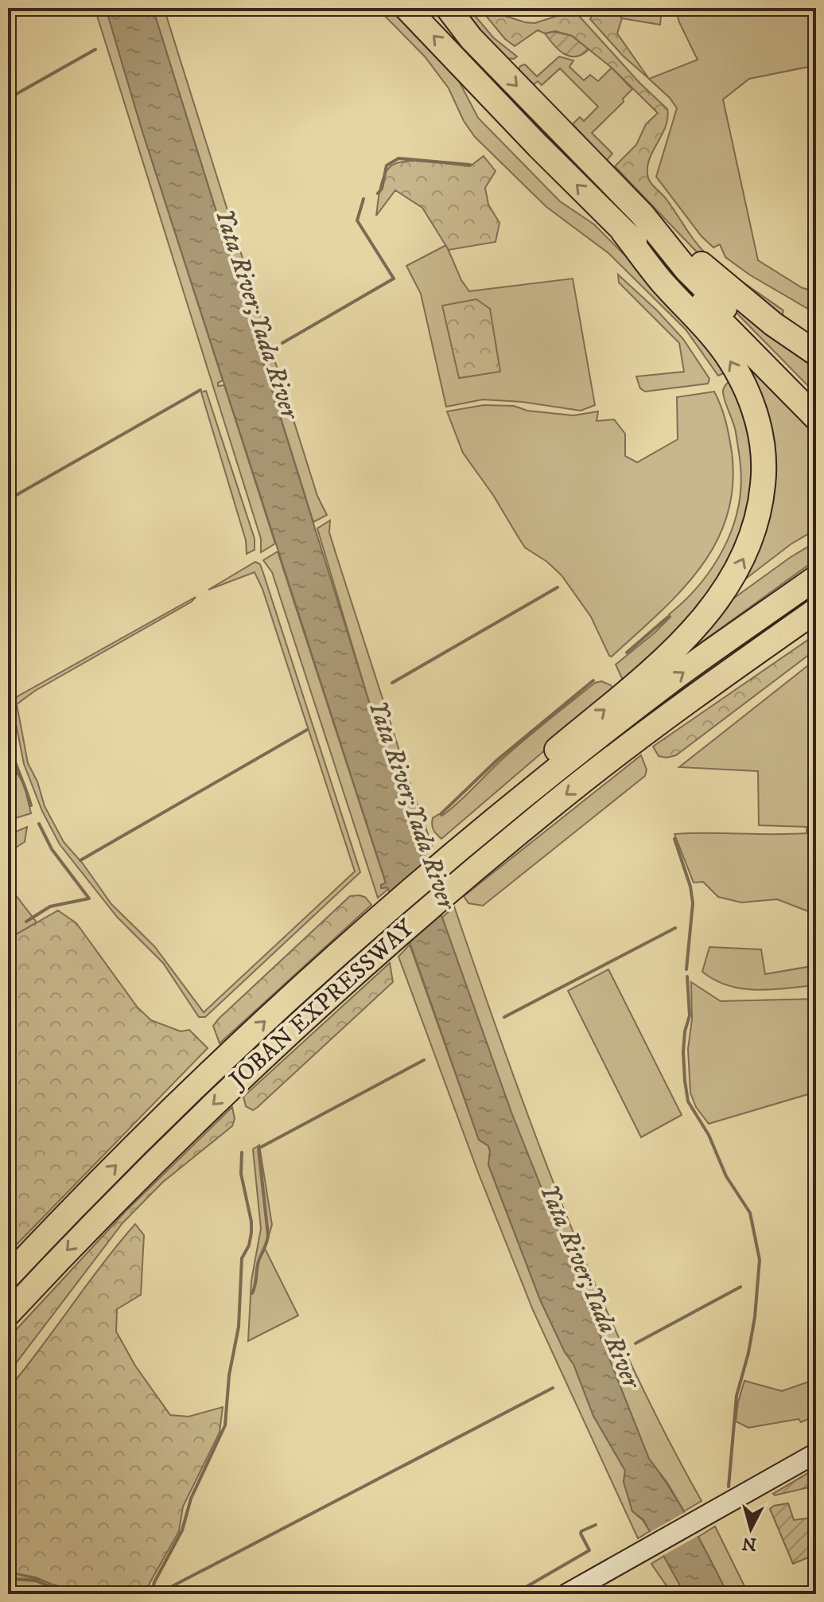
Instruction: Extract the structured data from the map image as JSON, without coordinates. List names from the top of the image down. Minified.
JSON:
{"streets":{"highway":["JOBAN EXPRESSWAY"]},"water":["Yata River;Yada River"],"north":"bottom"}
